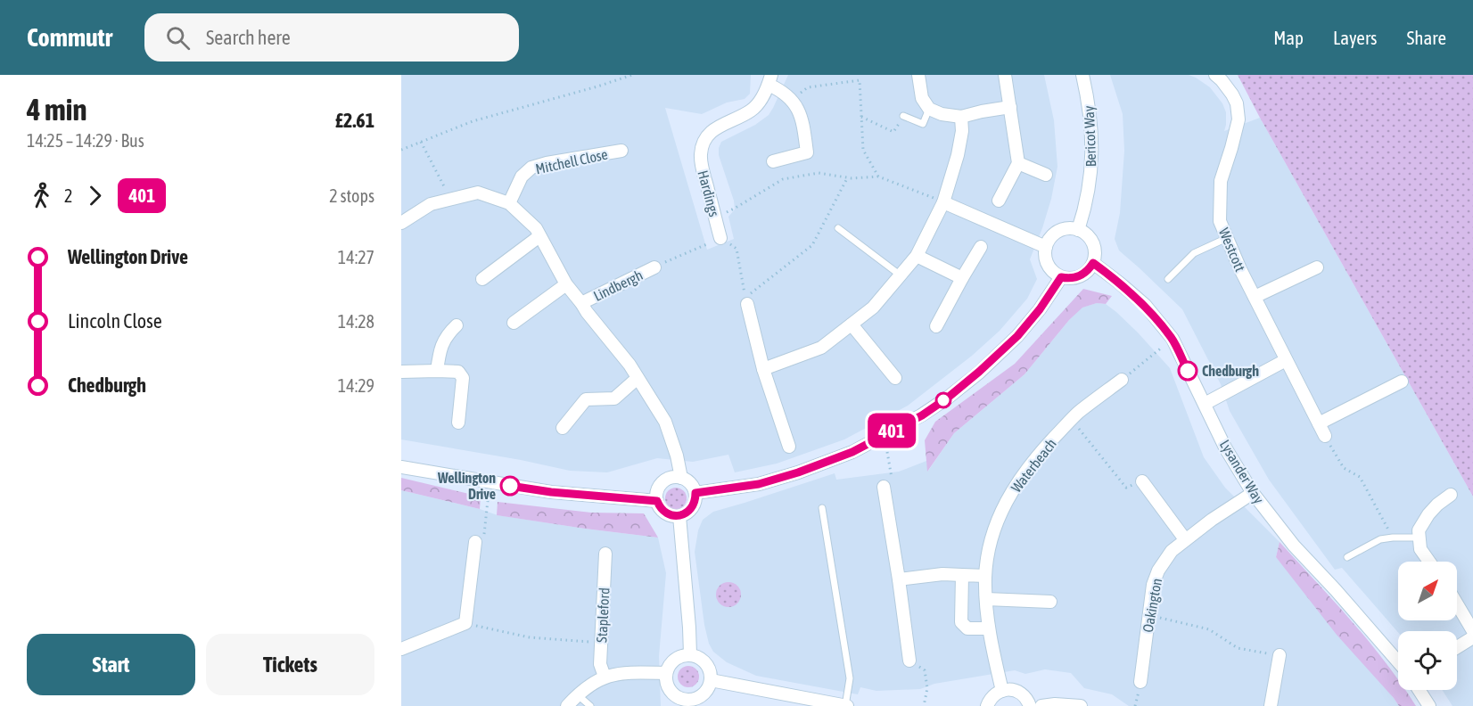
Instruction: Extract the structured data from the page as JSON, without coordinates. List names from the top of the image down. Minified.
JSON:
{"streets":{"street":["Bericot Way","Mitchell Close","Hardings","Westcott","Lindbergh","Waterbeach","Lysander Way","Oakington","Stapleford"]},"crossings":[["Bericot Way","Lysander Way"],["Lysander Way","Oakington"]],"places":["Chedburgh","Wellington Drive"],"lines":["bus line 401"],"north":"top right","page":{"header":"Commutr","search":"Search here","nav":["Map","Layers","Share"],"heading":["4 min","14:25 – 14:29 · Bus","£2.61"],"on_map":"401","legs":["2","401","2 stops"],"list":[{"name":"Wellington Drive","value":"14:27"},{"name":"Lincoln Close","value":"14:28"},{"name":"Chedburgh","value":"14:29"}],"buttons":["Start","Tickets"]}}
